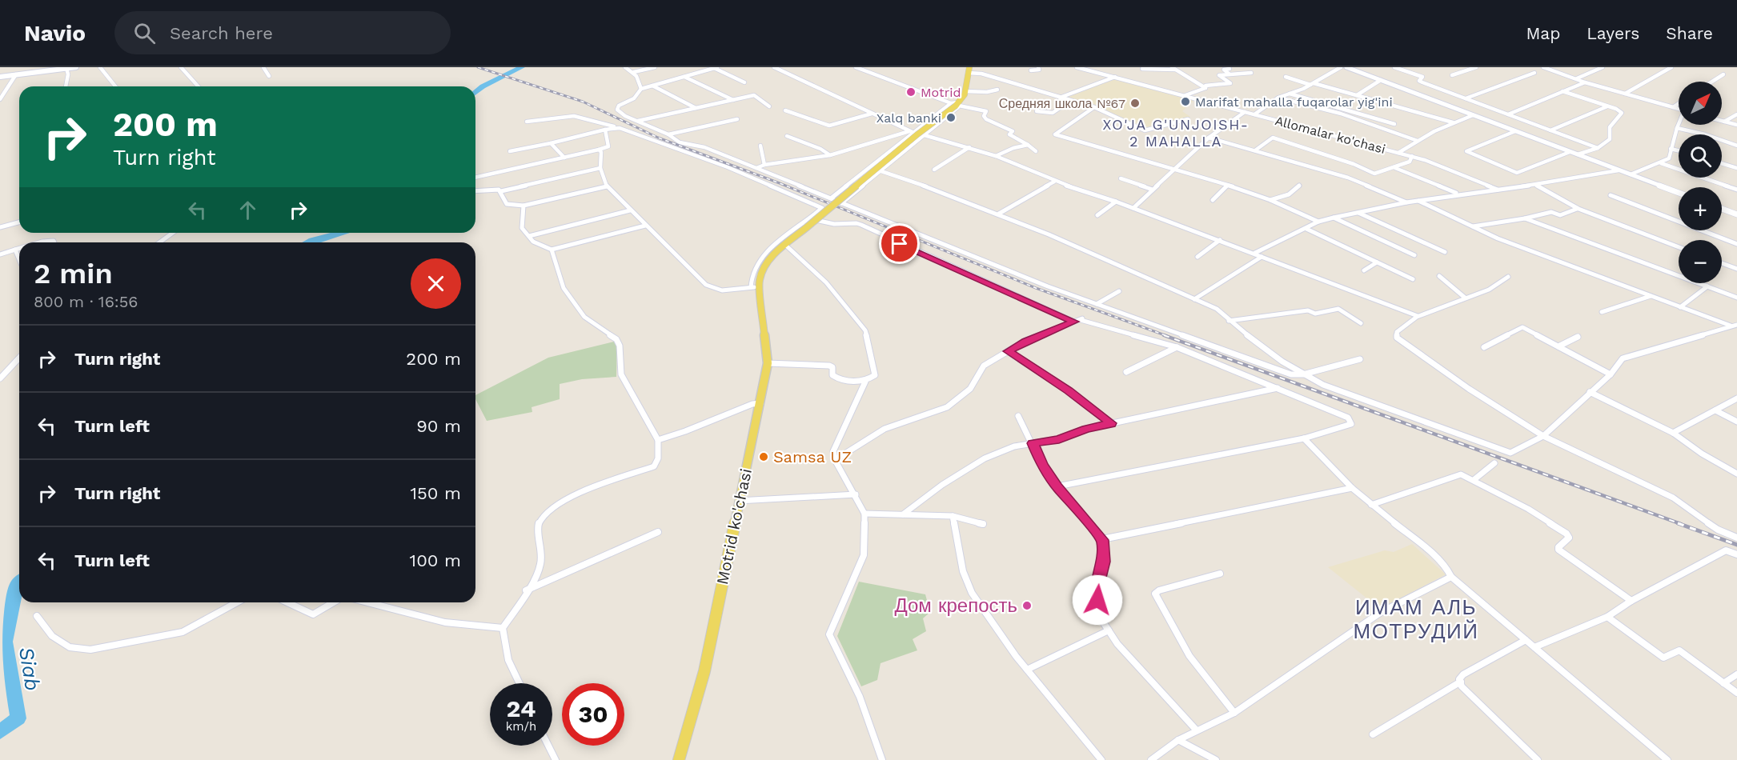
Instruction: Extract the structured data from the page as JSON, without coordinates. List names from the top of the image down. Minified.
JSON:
{"streets":{"main road":["Motrid ko'chasi"],"street":["Allomalar ko'chasi"]},"districts":["XO'JA G'UNJOISH- 2 MAHALLA","ИМАМ АЛЬ МОТРУДИЙ"],"water":["Siab"],"places":["Motrid","Marifat mahalla fuqarolar yig'ini","Средняя школа №67","Xalq banki","Samsa UZ","Дом крепость"],"north":"top right","page":{"header":"Navio","search":"Search here","nav":["Map","Layers","Share"],"map_buttons":["+","−"],"turn":["200 m","Turn right"],"heading":["2 min","800 m · 16:56"],"list":[{"name":"Turn right","value":"200 m"},{"name":"Turn left","value":"90 m"},{"name":"Turn right","value":"150 m"},{"name":"Turn left","value":"100 m"}],"speed":"24 km/h","limit":"30"}}
